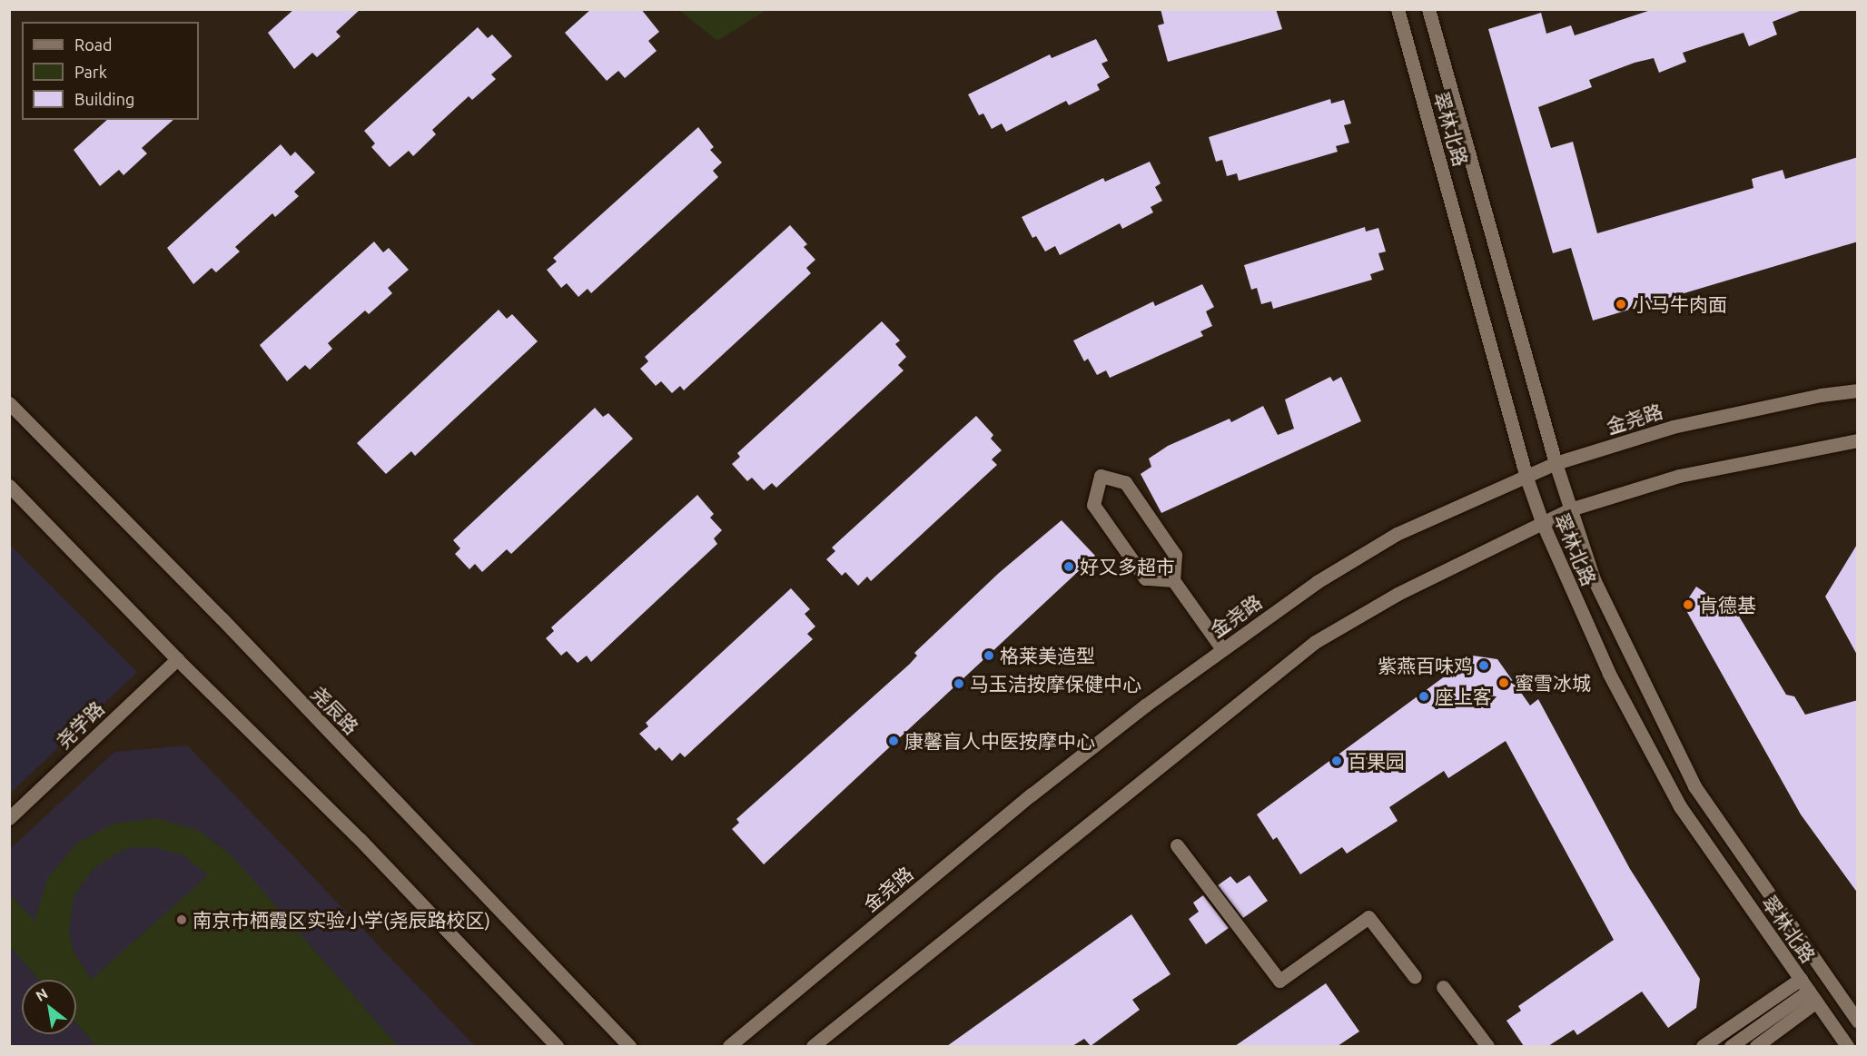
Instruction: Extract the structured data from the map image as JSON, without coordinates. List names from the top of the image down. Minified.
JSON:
{"streets":{"main road":["翠林北路","金尧路","尧辰路","尧学路"]},"crossings":[["翠林北路","金尧路"]],"places":["小马牛肉面","好又多超市","肯德基","格莱美造型","紫燕百味鸡","蜜雪冰城","马玉洁按摩保健中心","座上客","康馨盲人中医按摩中心","百果园","南京市栖霞区实验小学(尧辰路校区)"],"legend":["Road","Park","Building"],"north":"top left"}
